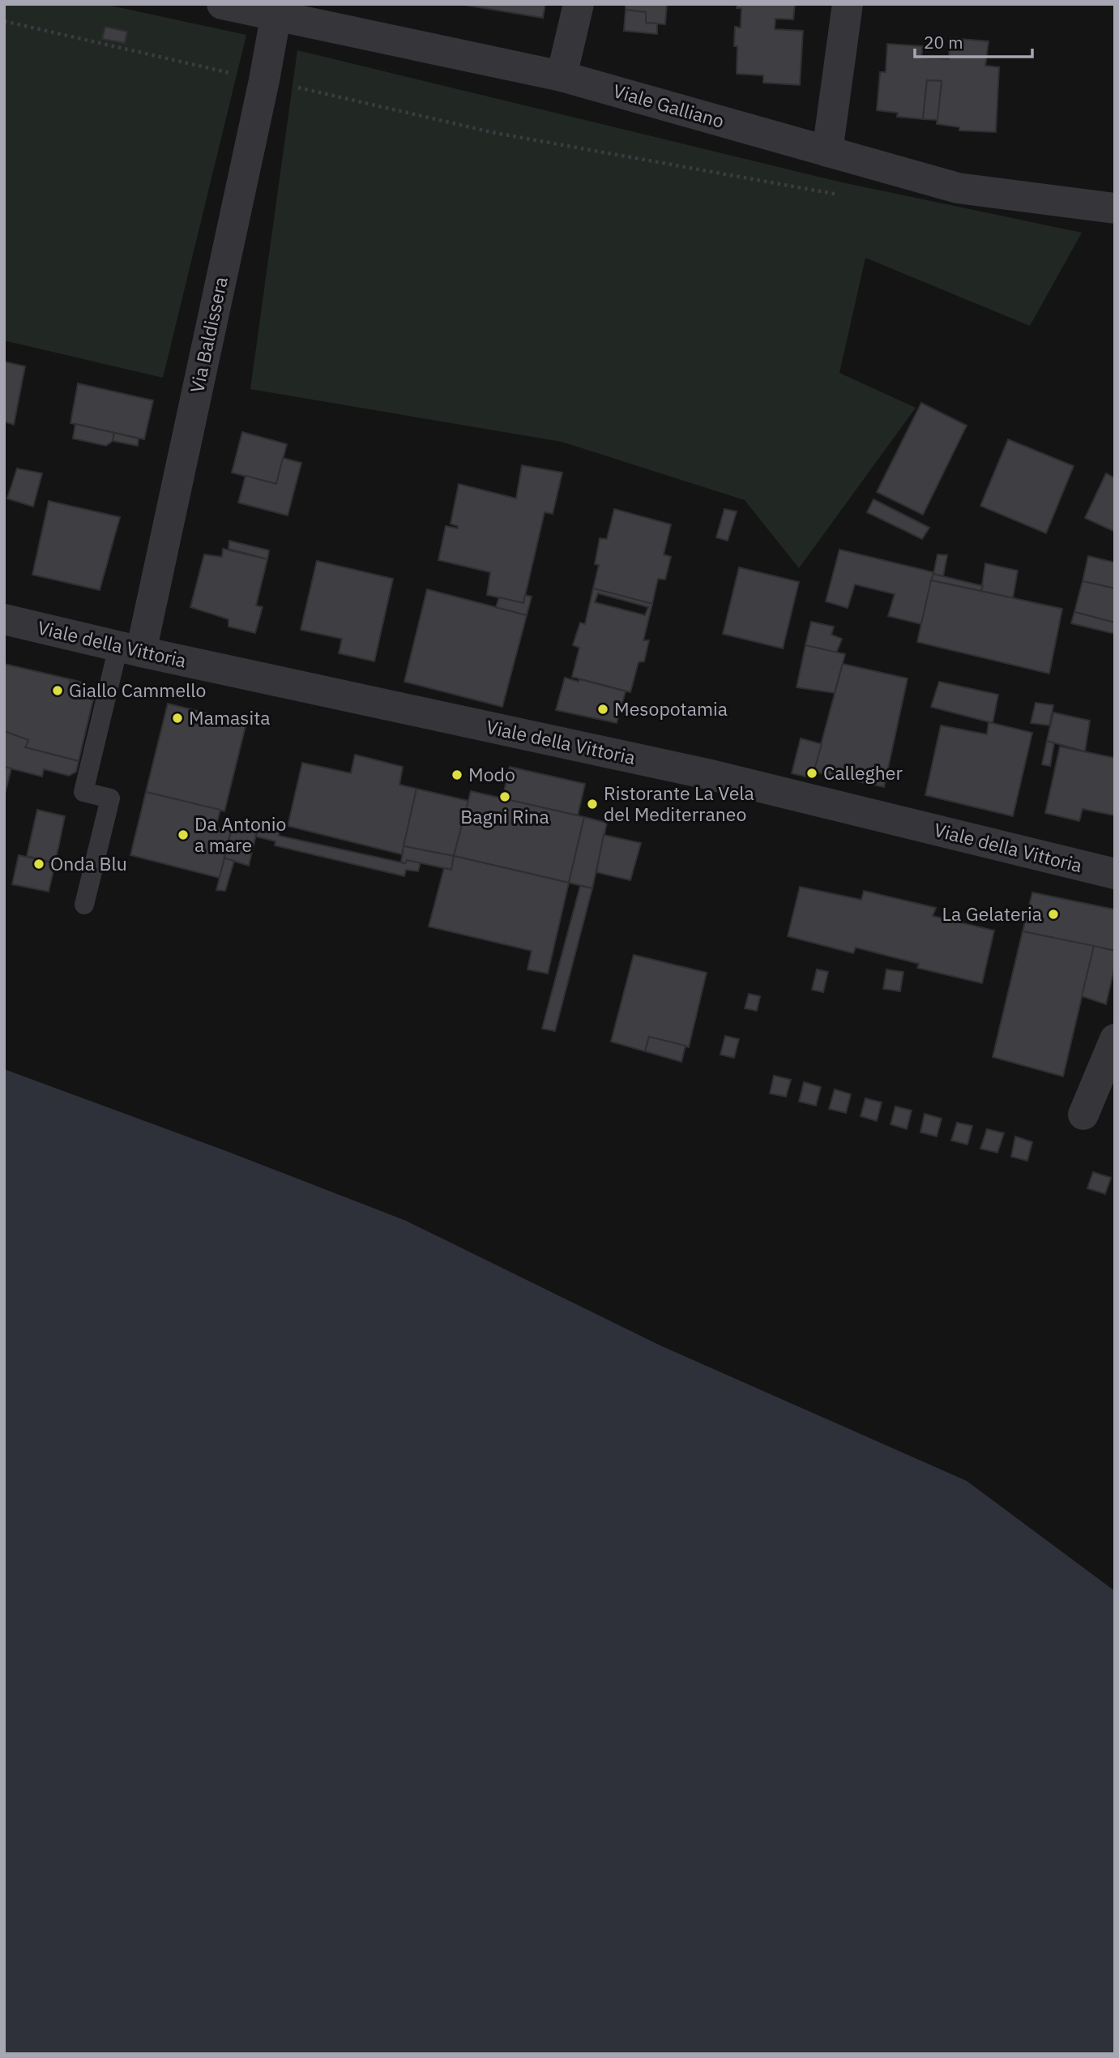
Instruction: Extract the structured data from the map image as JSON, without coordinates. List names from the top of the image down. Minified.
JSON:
{"streets":{"street":["Viale Galliano","Via Baldissera","Viale della Vittoria"]},"crossings":[["Viale Galliano","Via Baldissera"],["Via Baldissera","Viale della Vittoria"]],"places":["Giallo Cammello","Mesopotamia","Mamasita","Callegher","Modo","Bagni Rina","Ristorante La Vela del Mediterraneo","Da Antonio a mare","Onda Blu","La Gelateria"],"scale_bar":"20 m"}
